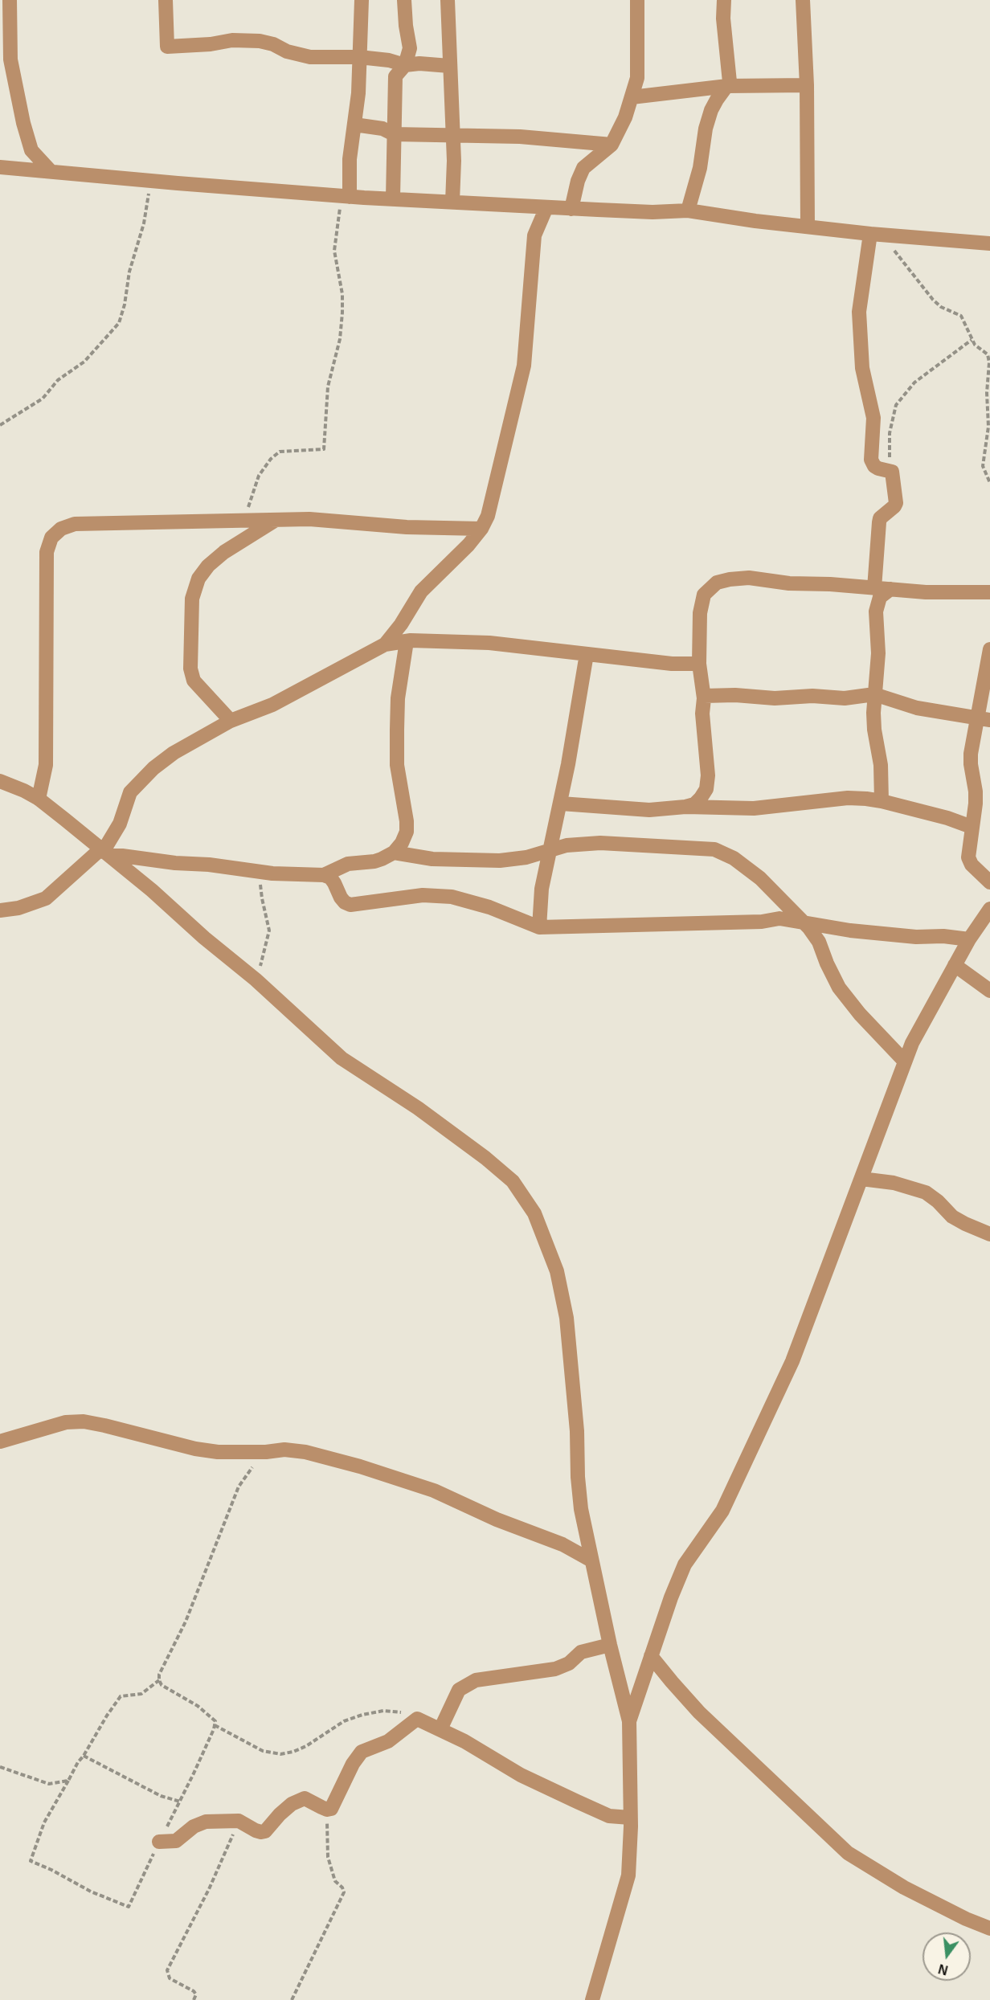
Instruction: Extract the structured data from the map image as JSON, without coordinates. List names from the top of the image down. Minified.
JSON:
{"north":"bottom"}
